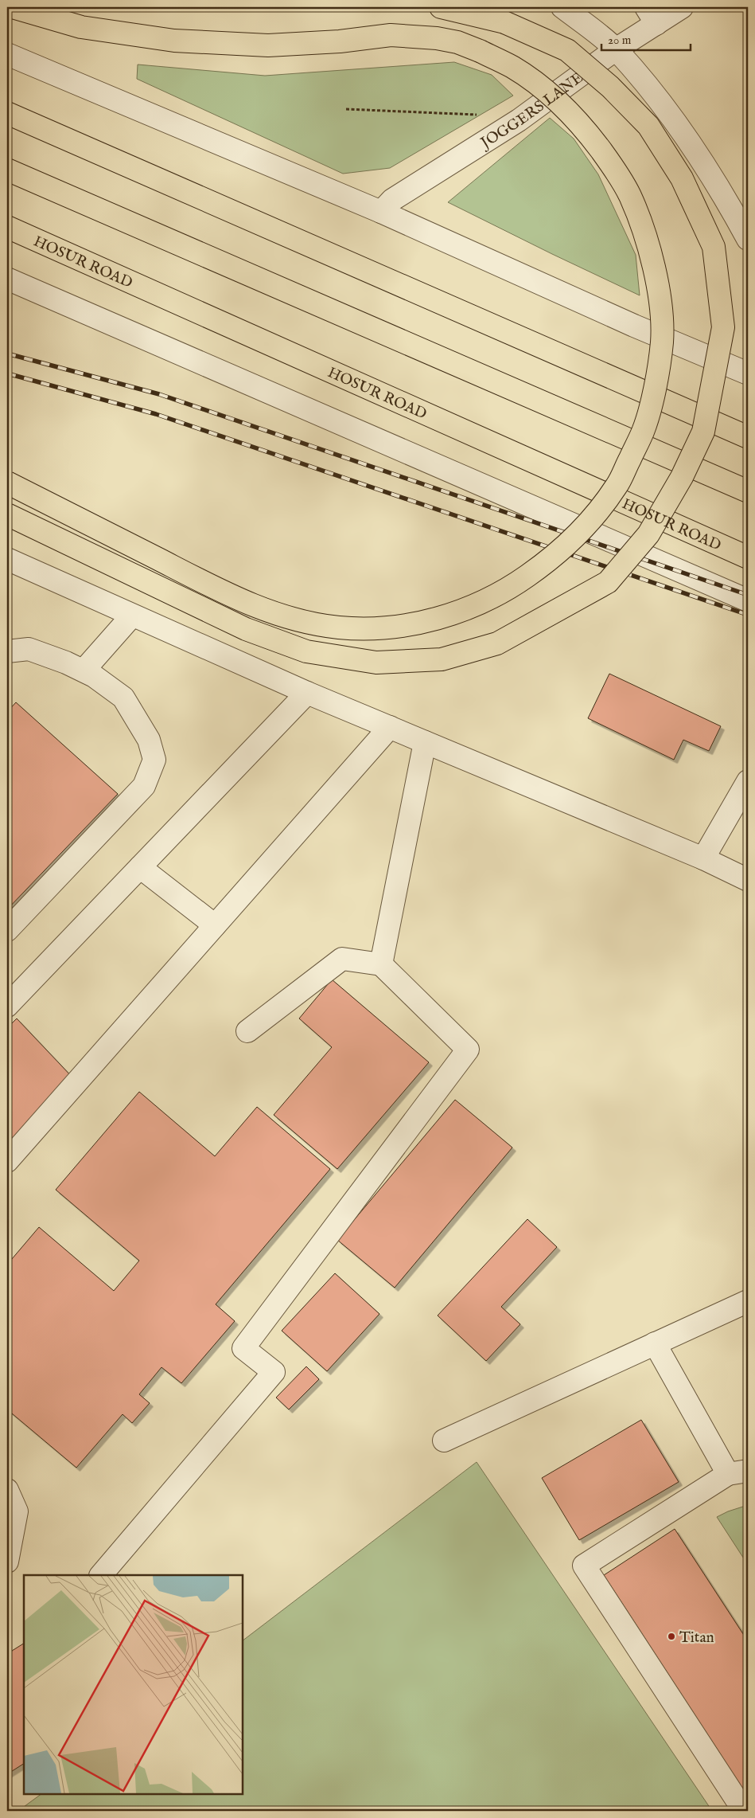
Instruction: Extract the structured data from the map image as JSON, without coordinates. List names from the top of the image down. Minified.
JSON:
{"streets":{"highway":["HOSUR ROAD"],"street":["JOGGERS LANE"]},"places":["Titan"],"scale_bar":"20 m"}
